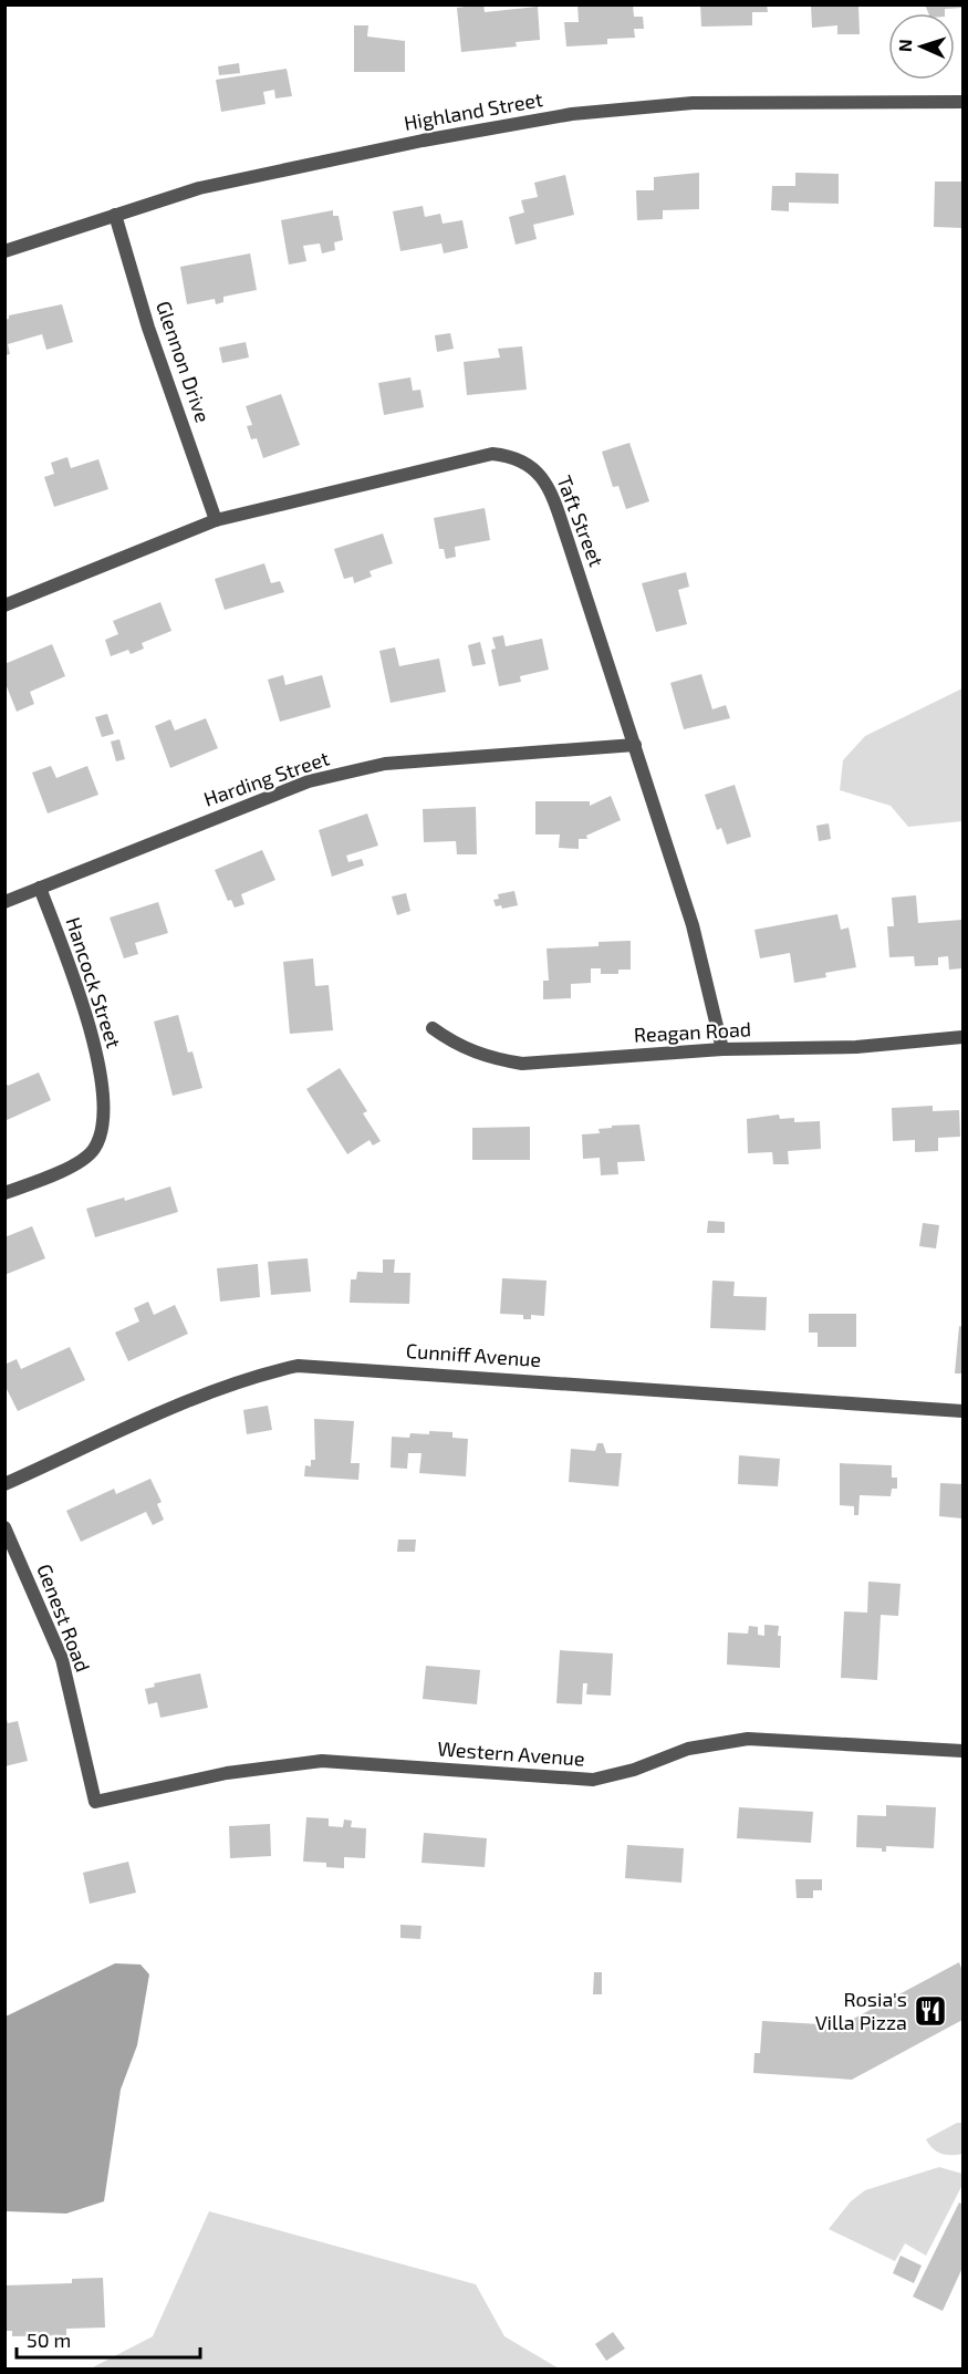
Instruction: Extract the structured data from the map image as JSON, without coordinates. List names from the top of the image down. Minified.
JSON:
{"streets":{"street":["Highland Street","Glennon Drive","Taft Street","Harding Street","Hancock Street","Reagan Road","Cunniff Avenue","Genest Road","Western Avenue"]},"crossings":[["Highland Street","Glennon Drive"],["Glennon Drive","Taft Street"],["Taft Street","Harding Street"],["Taft Street","Reagan Road"],["Harding Street","Hancock Street"],["Genest Road","Western Avenue"]],"places":{"restaurant":["Rosia's Villa Pizza"]},"scale_bar":"50 m","north":"left"}
